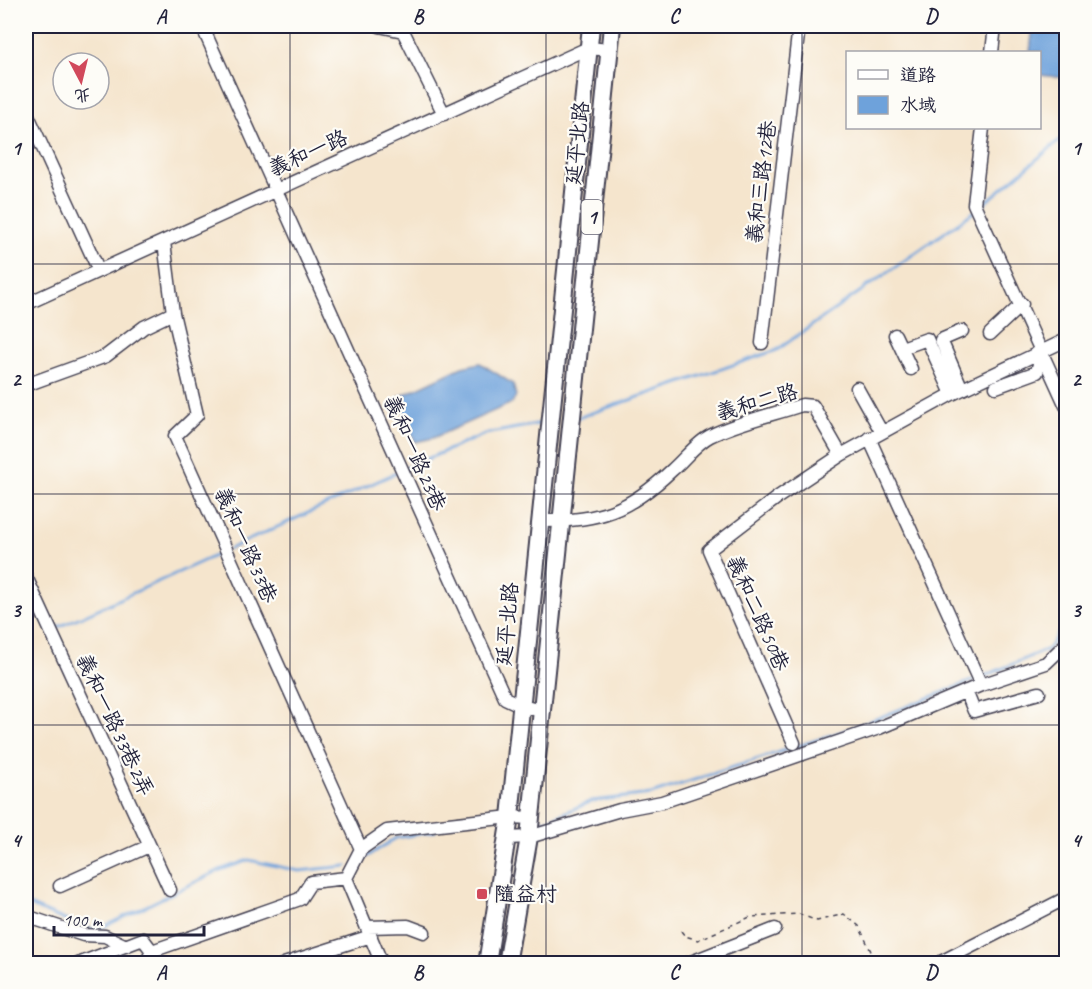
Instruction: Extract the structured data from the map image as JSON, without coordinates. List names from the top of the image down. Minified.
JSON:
{"streets":{"main road":["延平北路","1"],"street":["義和一路","義和三路12巷","義和二路","義和一路23巷","義和一路33巷","義和二路50巷","義和一路33巷2弄"]},"crossings":[["延平北路","義和一路"],["延平北路","1"],["延平北路","義和二路"],["延平北路","義和一路23巷"],["義和一路","義和一路23巷"],["義和一路","義和一路33巷"],["義和二路","義和二路50巷"]],"places":{"transit":["隨益村"]},"legend":["道路","水域"],"scale_bar":"100 m","north":"bottom","grid":{"columns":["A","B","C","D"],"rows":["1","2","3","4"]}}
